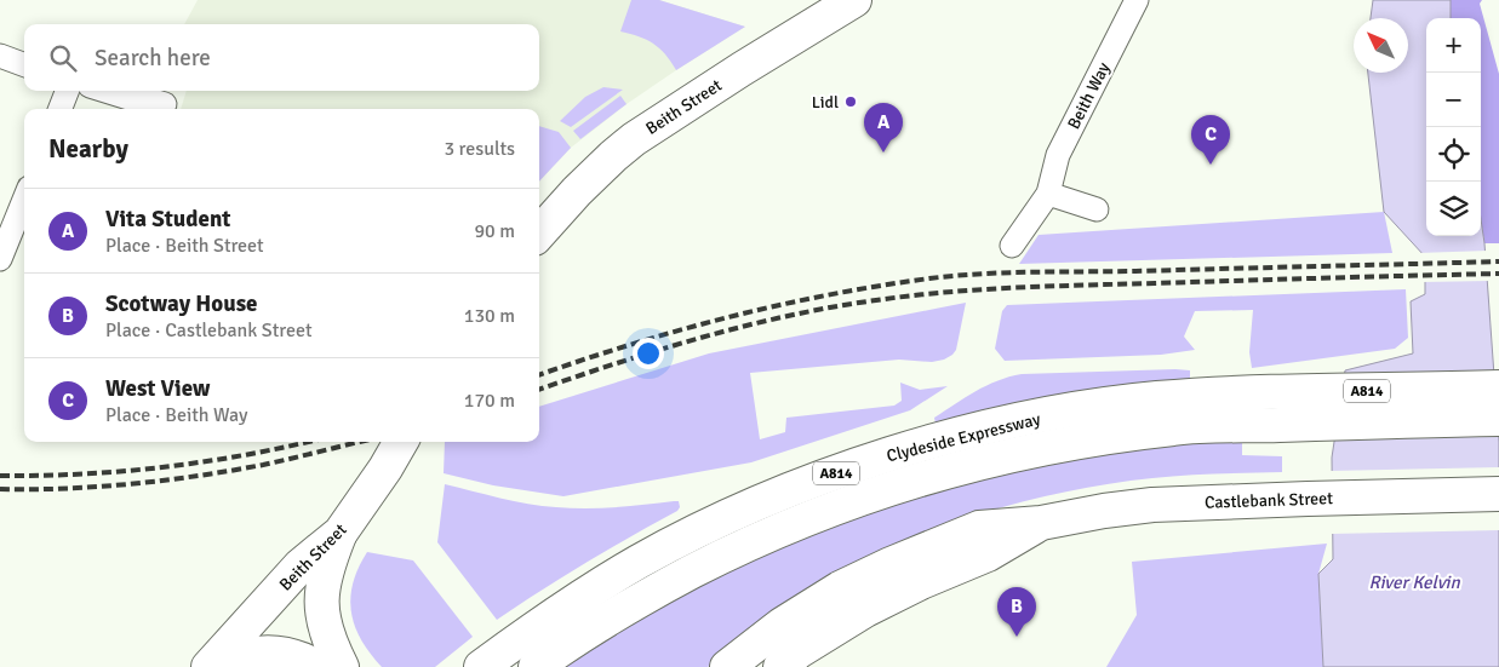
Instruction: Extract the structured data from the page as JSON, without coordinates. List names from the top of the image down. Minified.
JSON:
{"streets":{"main road":["Beith Street","A814","Clydeside Expressway","Castlebank Street"],"street":["Beith Way"]},"water":["River Kelvin"],"places":["Lidl"],"north":"top left","page":{"map_buttons":["+","−"],"search":"Search here","pins":["A","C","B"],"heading":["Nearby","3 results"],"list":[{"mark":"A","name":"Vita Student","note":"Place · Beith Street","value":"90 m"},{"mark":"B","name":"Scotway House","note":"Place · Castlebank Street","value":"130 m"},{"mark":"C","name":"West View","note":"Place · Beith Way","value":"170 m"}]}}
